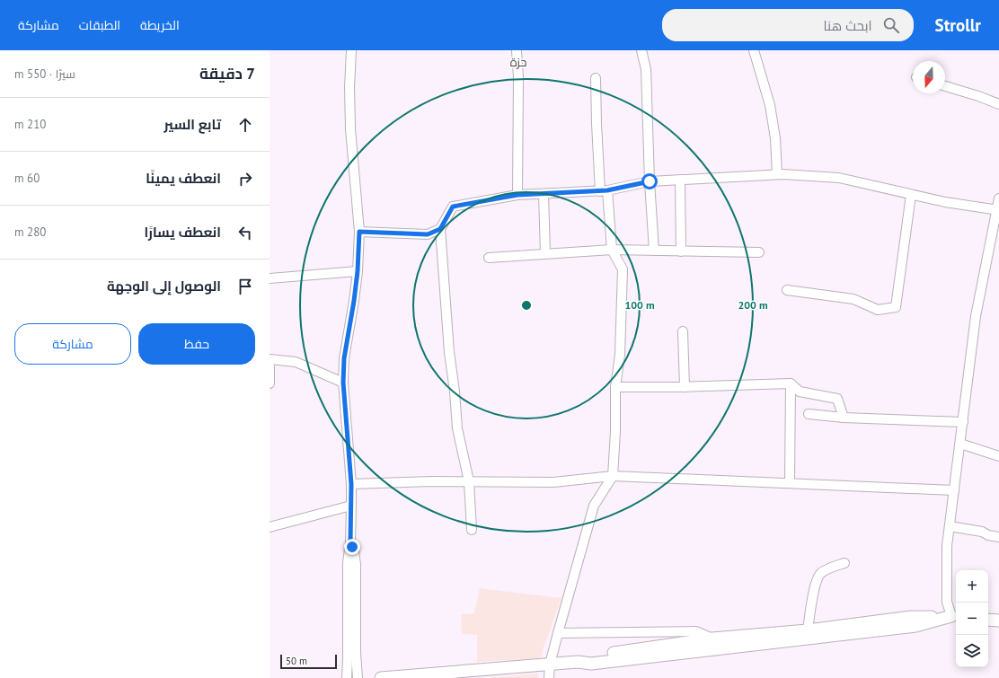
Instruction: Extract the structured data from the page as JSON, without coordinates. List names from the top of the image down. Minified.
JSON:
{"districts":["حزة"],"scale_bar":"50 m","north":"bottom","page":{"header":"Strollr","search":"ابحث هنا","nav":["الخريطة","الطبقات","مشاركة"],"heading":["7 دقيقة","سيرًا · 550 m"],"list":[["تابع السير","210 m"],["انعطف يمينًا","60 m"],["انعطف يسارًا","280 m"],"الوصول إلى الوجهة"],"buttons":["حفظ","مشاركة"],"map_buttons":["+","−"],"scale":"50 m"},"rings":["100 m","200 m"]}
